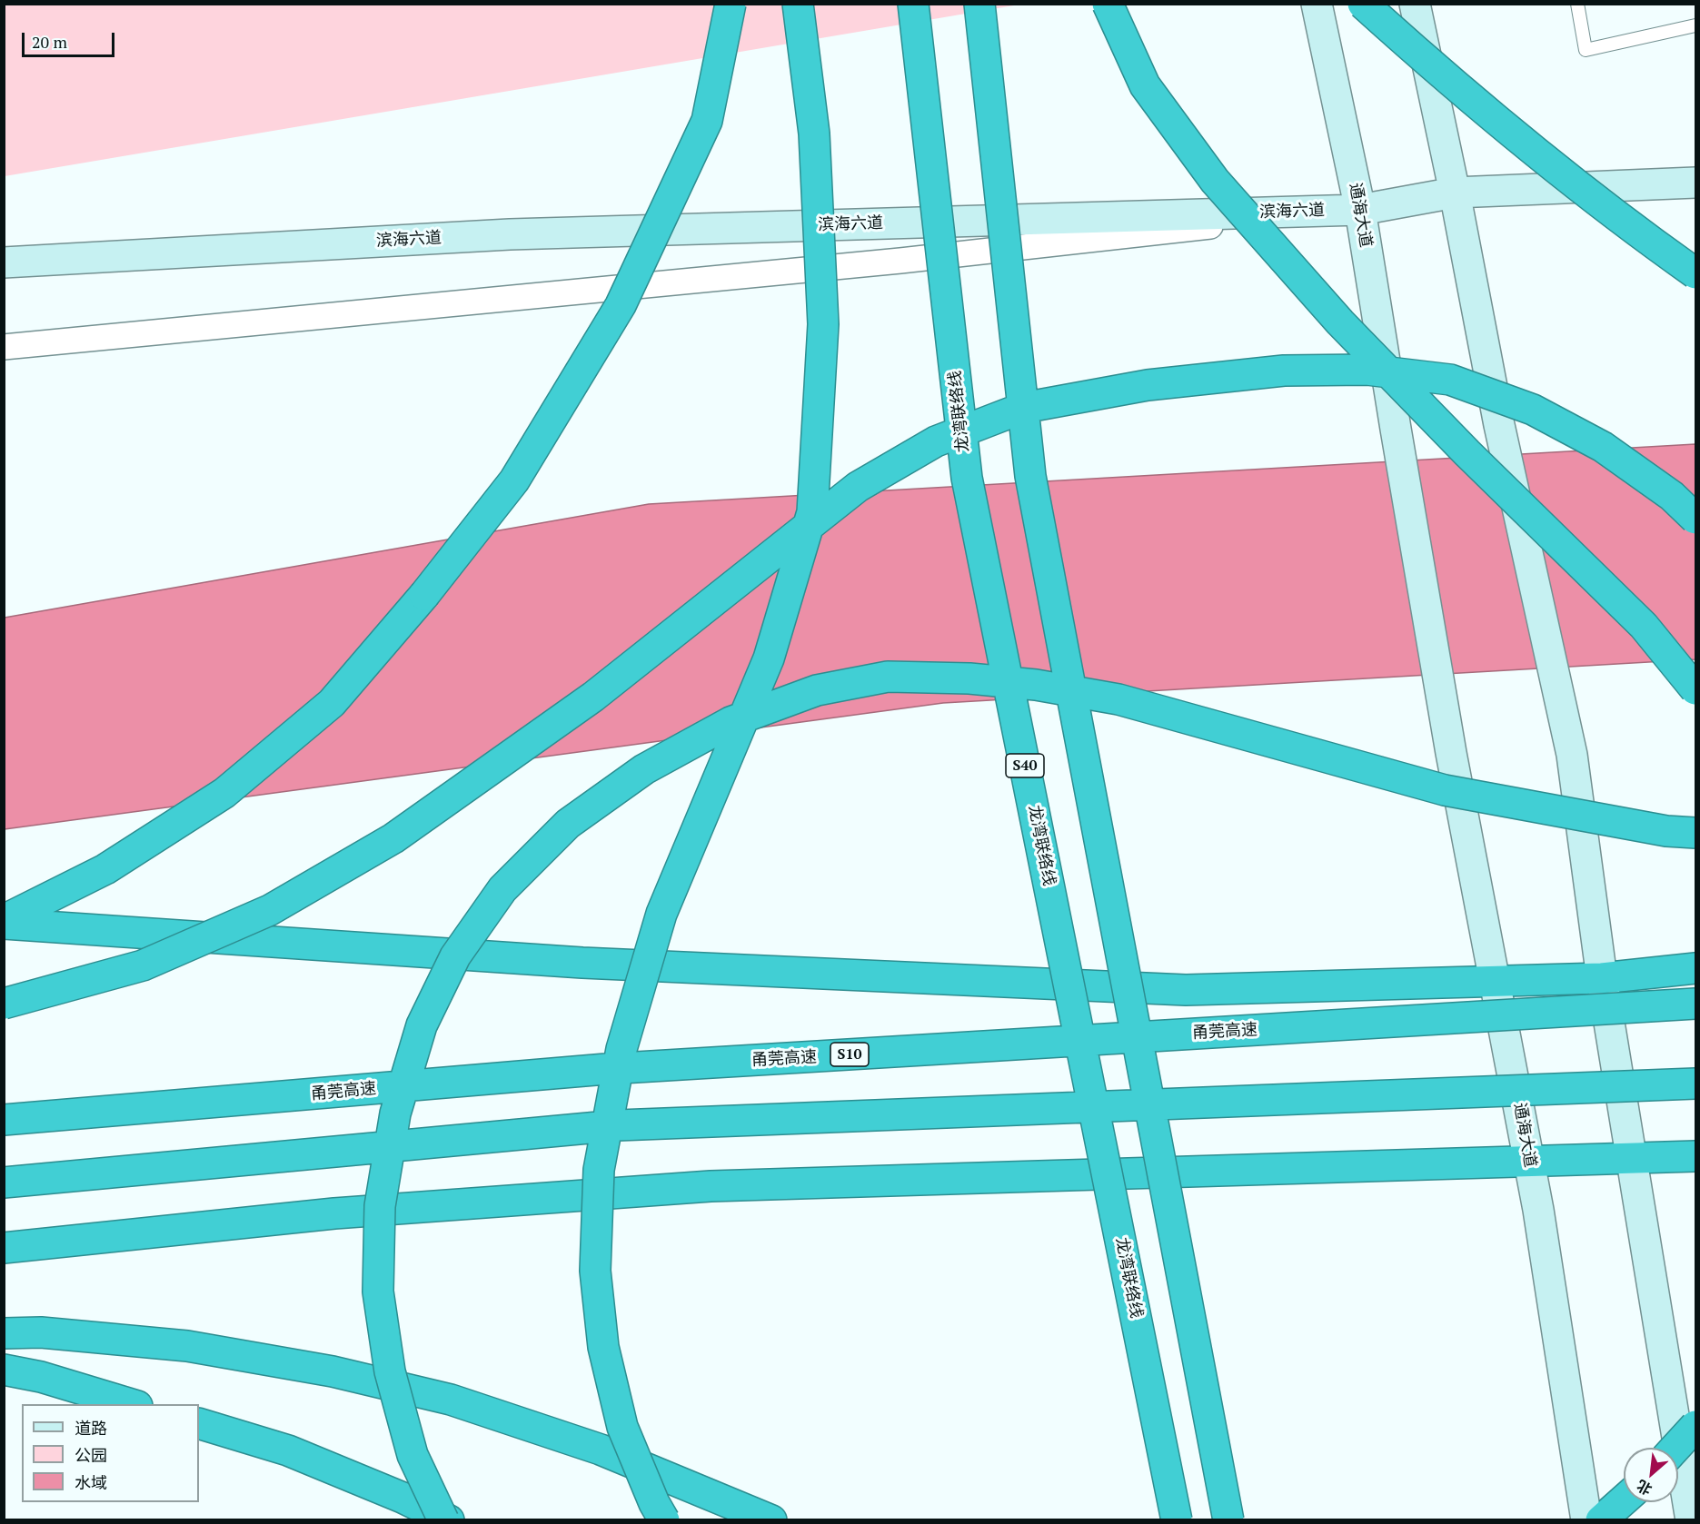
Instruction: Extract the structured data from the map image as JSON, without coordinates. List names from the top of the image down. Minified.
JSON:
{"streets":{"highway":["龙湾联络线","S40","甬莞高速","S10"],"main road":["滨海六道","通海大道"]},"crossings":[["滨海六道","通海大道"]],"legend":["道路","公园","水域"],"scale_bar":"20 m","north":"bottom left"}
